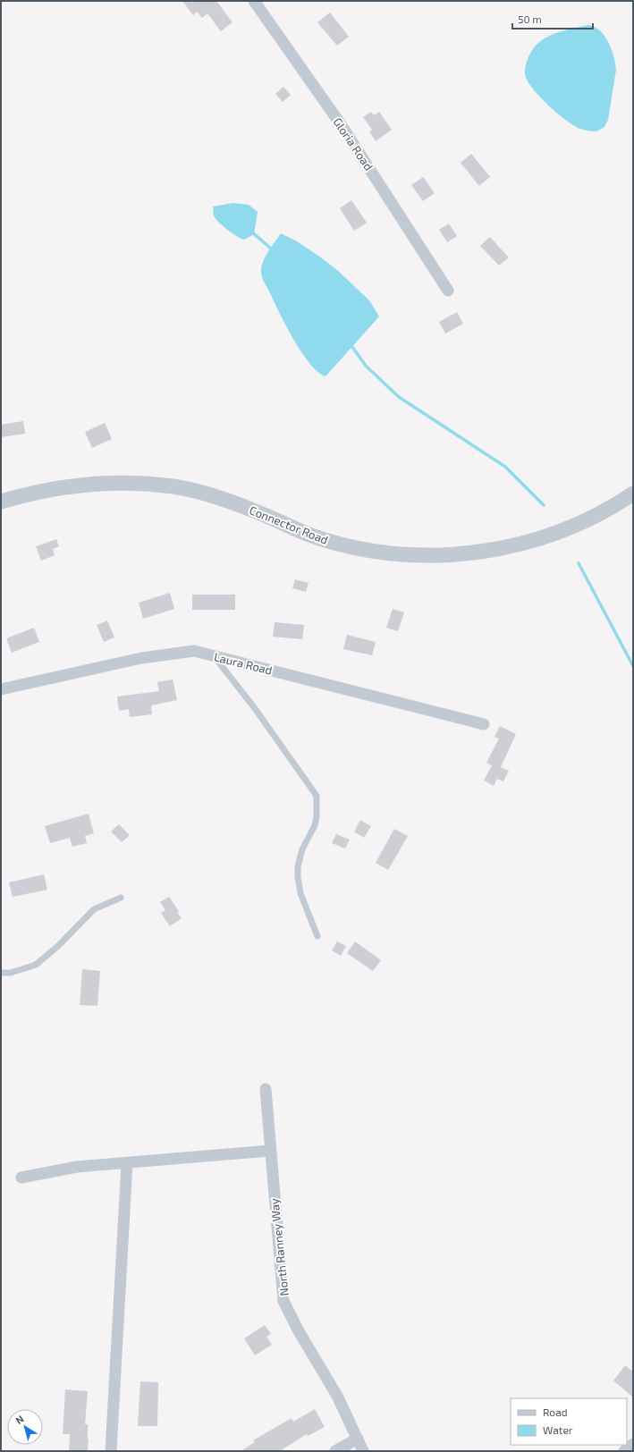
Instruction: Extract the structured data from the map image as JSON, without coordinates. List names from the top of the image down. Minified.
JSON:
{"streets":{"street":["Gloria Road","Connector Road","Laura Road","North Ranney Way"]},"legend":["Road","Water"],"scale_bar":"50 m","north":"top left"}
